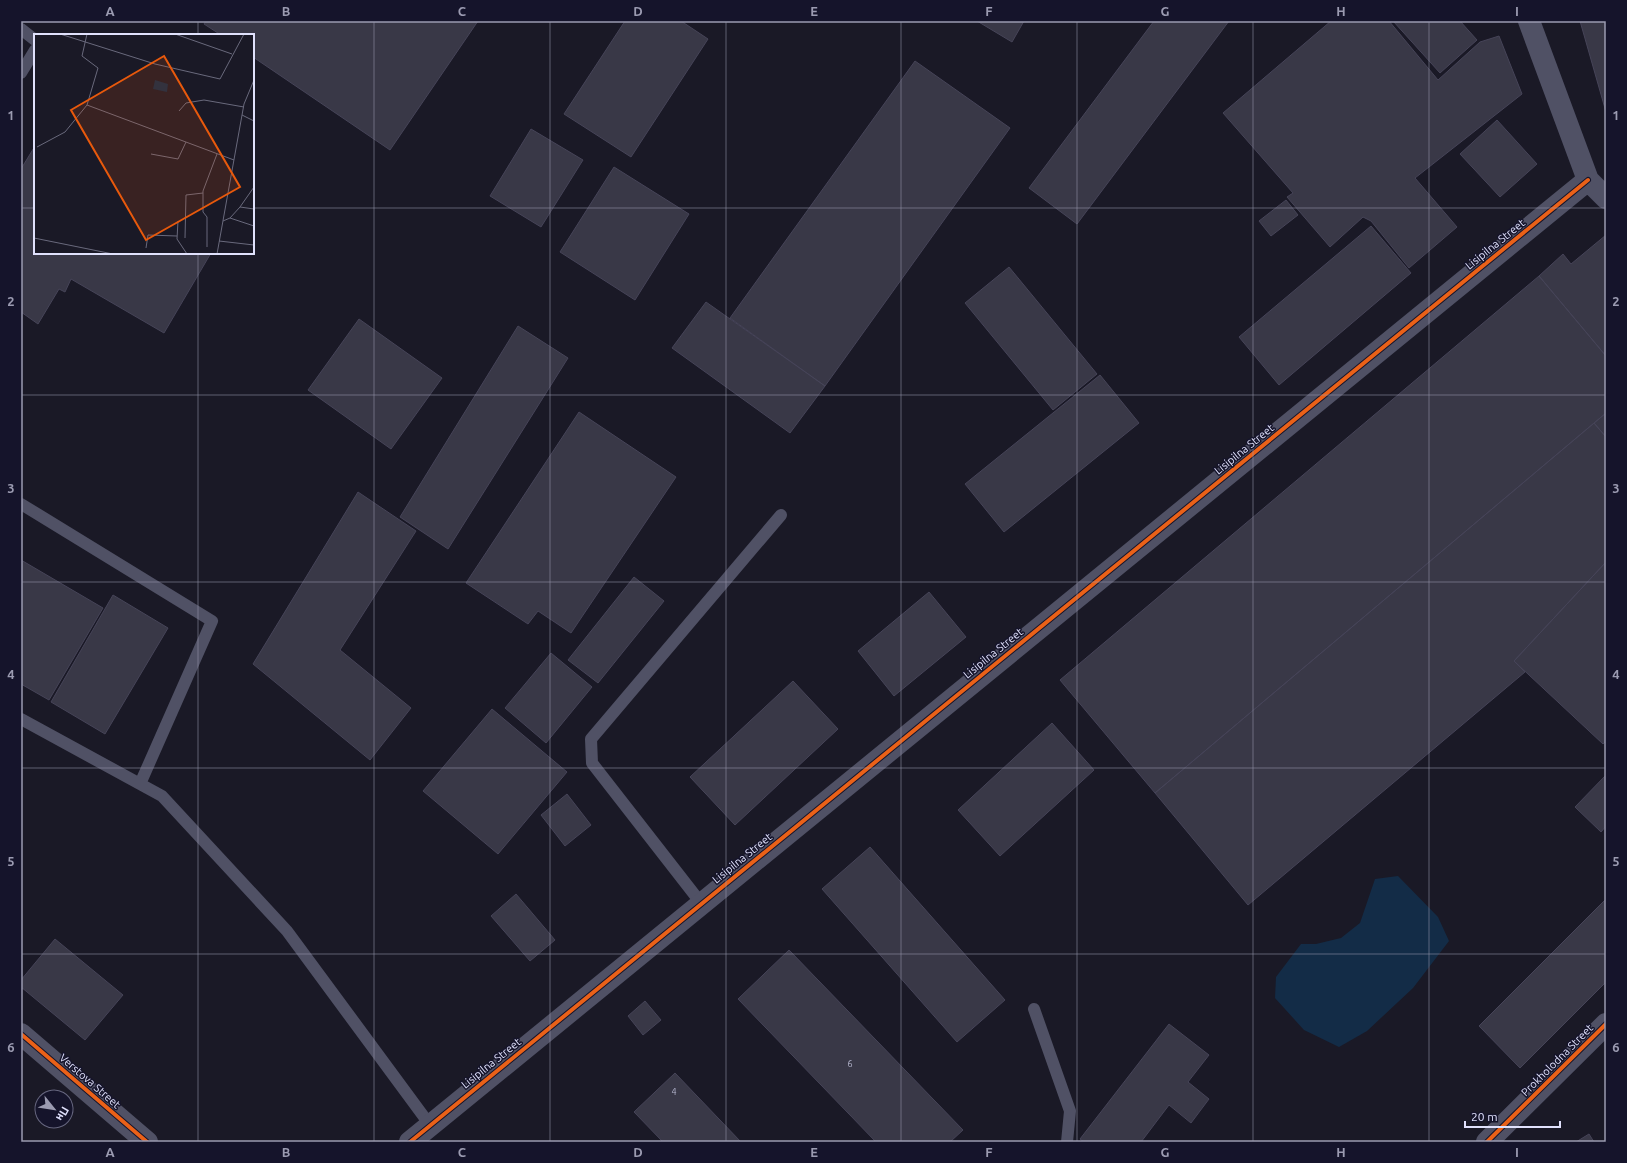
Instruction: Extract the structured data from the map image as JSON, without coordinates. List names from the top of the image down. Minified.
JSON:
{"streets":{"street":["Lisipilna Street","Prokholodna Street","Verstova Street"]},"house_numbers":["6","4"],"scale_bar":"20 m","north":"bottom right","grid":{"columns":["A","B","C","D","E","F","G","H","I"],"rows":["1","2","3","4","5","6"]}}
